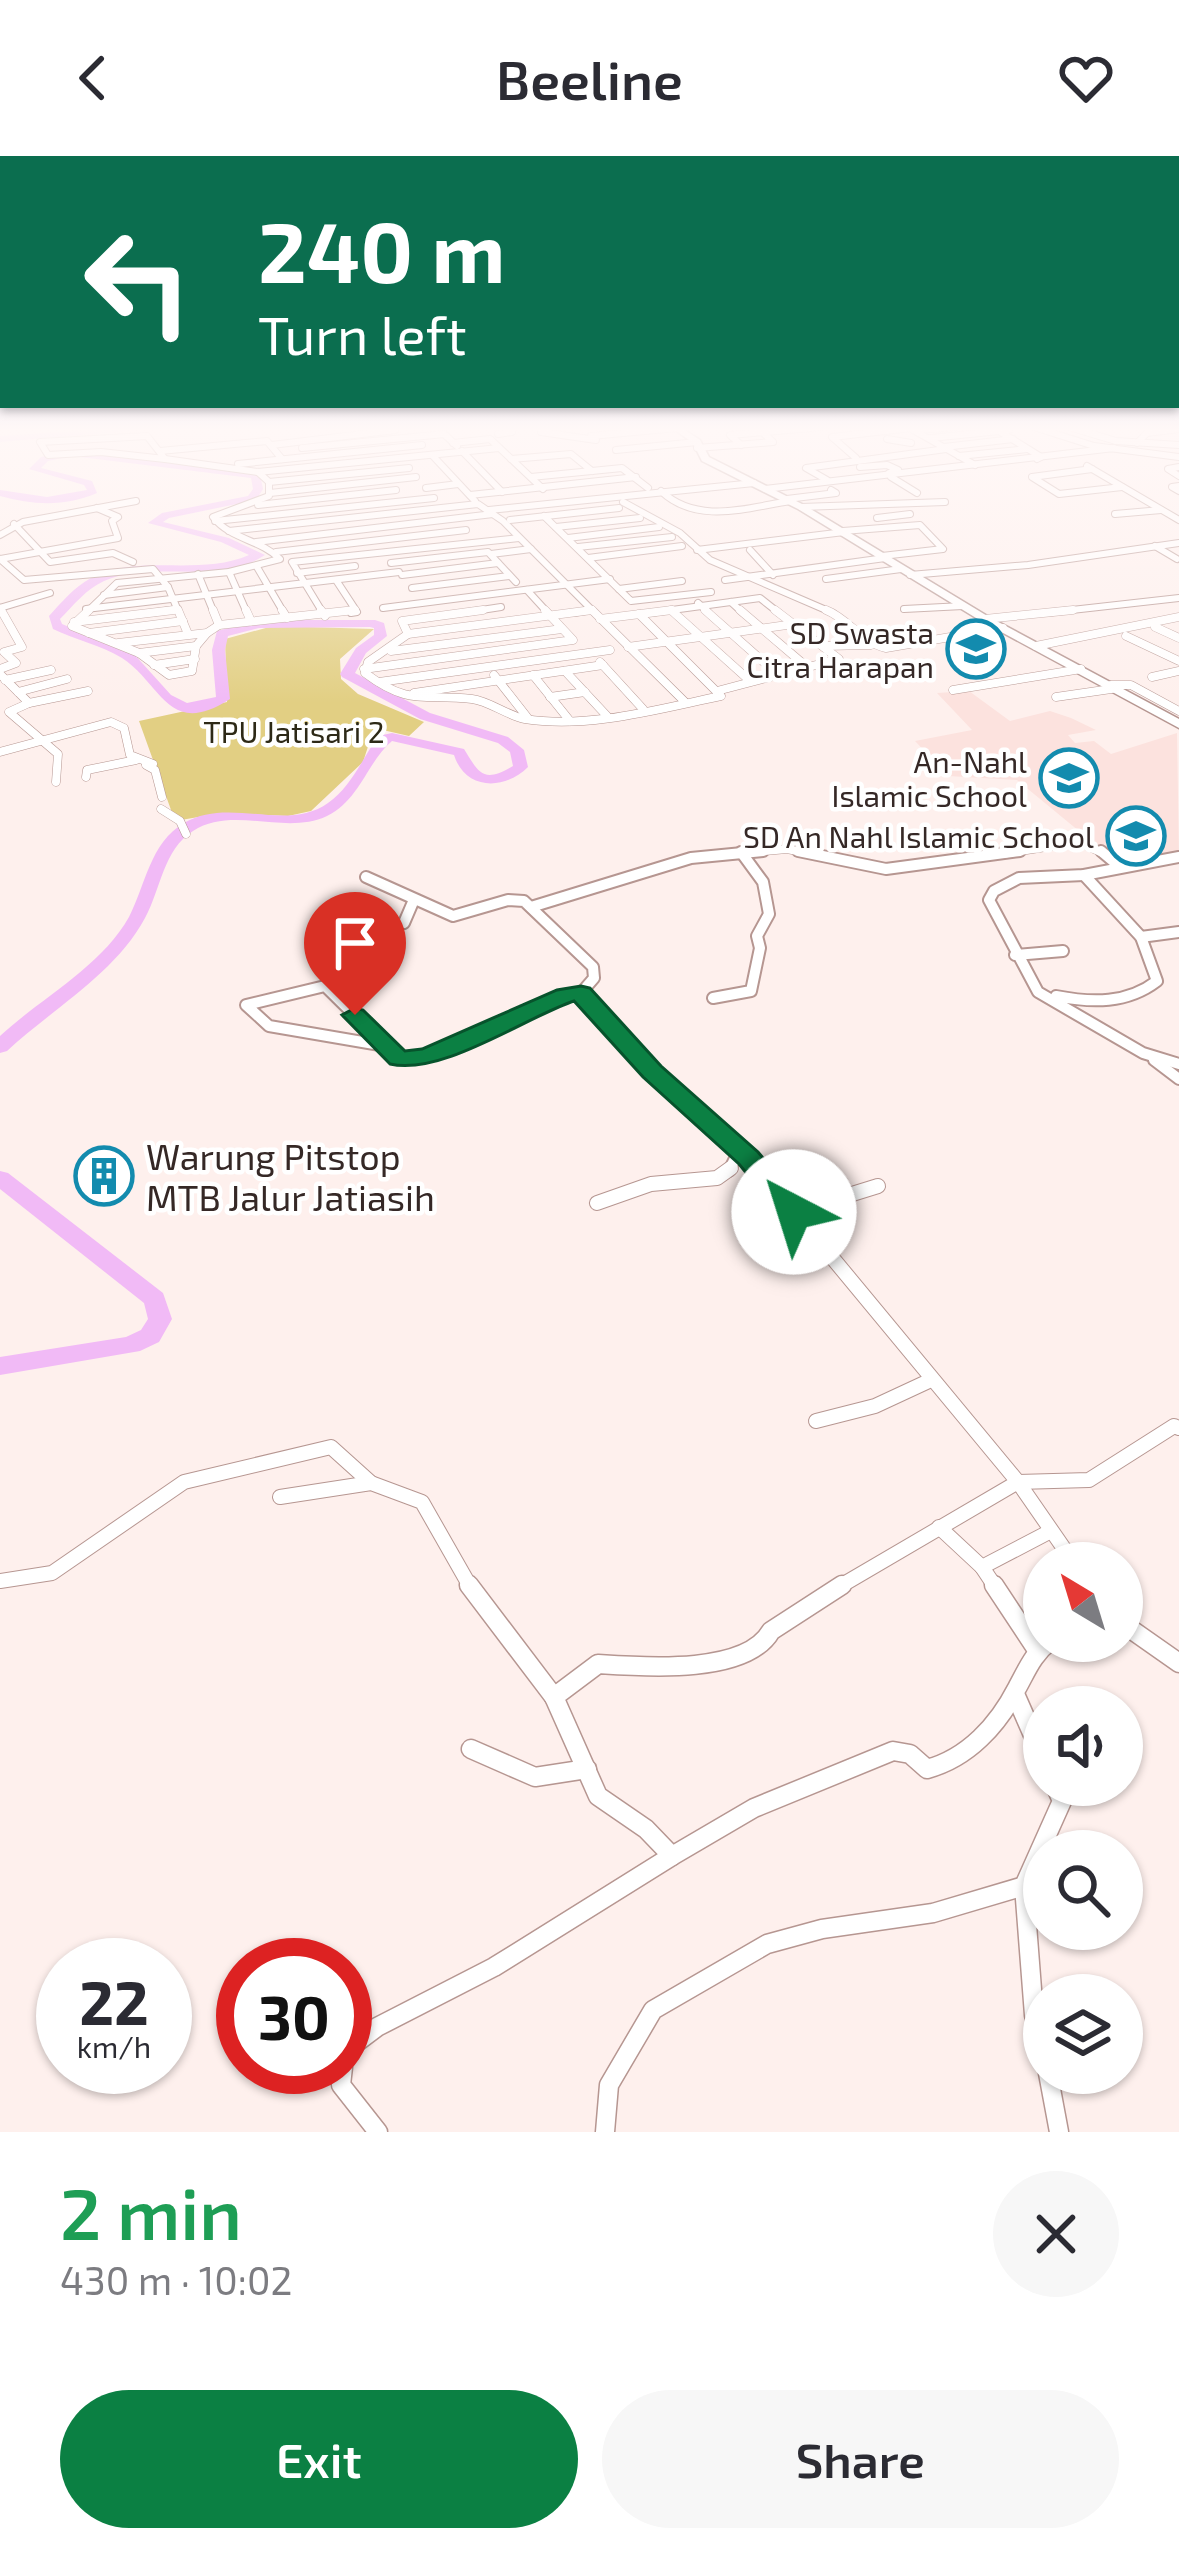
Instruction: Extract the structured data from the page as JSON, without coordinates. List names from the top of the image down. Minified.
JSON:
{"parks":["TPU Jatisari 2"],"places":{"school or university":["SD Swasta Citra Harapan","An-Nahl Islamic School","SD An Nahl Islamic School"],"building":["Warung Pitstop MTB Jalur Jatiasih"]},"north":"top left","page":{"header":"Beeline","turn":["240 m","Turn left"],"speed":"22 km/h","limit":"30","heading":["2 min","430 m · 10:02"],"buttons":["Exit","Share"]}}
